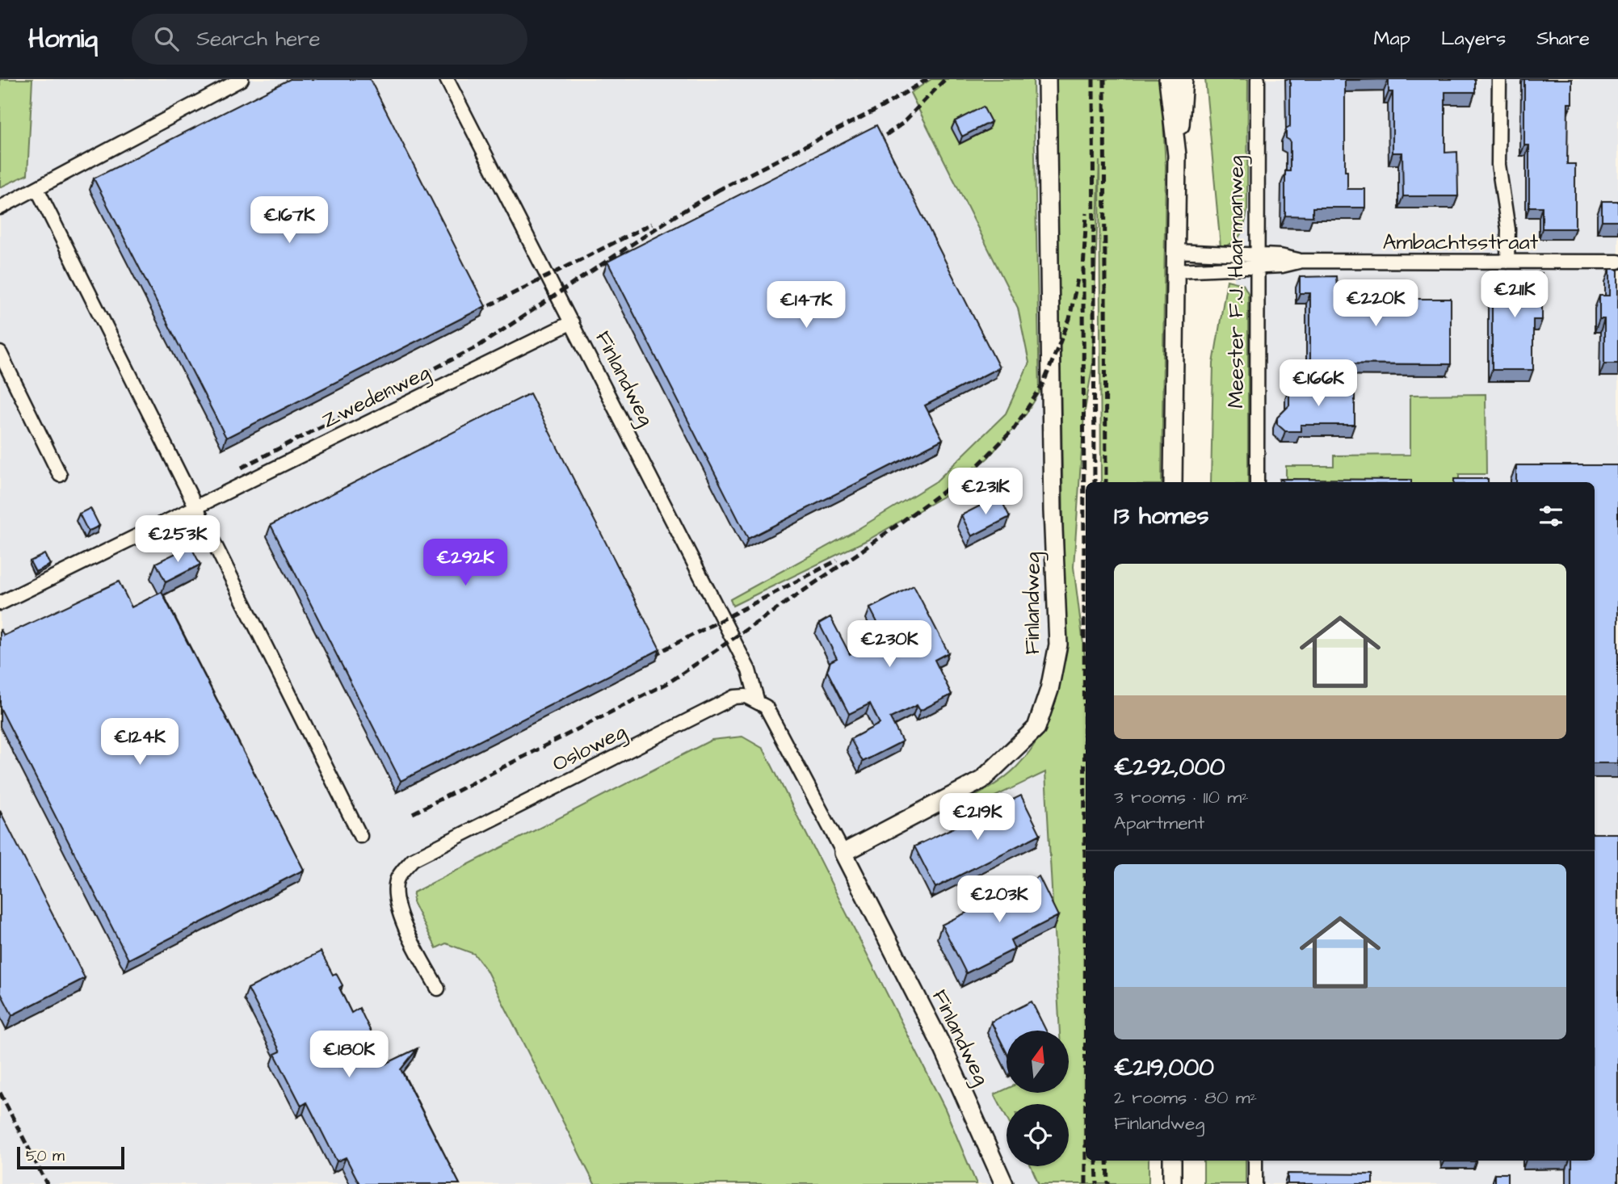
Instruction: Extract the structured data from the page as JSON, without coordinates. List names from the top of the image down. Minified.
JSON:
{"streets":{"street":["Ambachtsstraat","Meester F.J. Haarmanweg","Finlandweg","Zwedenweg","Osloweg"]},"crossings":[["Ambachtsstraat","Meester F.J. Haarmanweg"],["Finlandweg","Zwedenweg"],["Finlandweg","Osloweg"]],"scale_bar":"50 m","north":"top","page":{"header":"Homiq","search":"Search here","nav":["Map","Layers","Share"],"price":["€167K","€211K","€220K","€147K","€166K","€231K","€253K","€292K","€230K","€124K","€219K","€203K","€180K"],"heading":"13 homes","list":[{"name":"€292,000","note":"3 rooms · 110 m² · Apartment"},{"name":"€219,000","note":"2 rooms · 80 m² · Finlandweg"}],"scale":"50 m"}}
